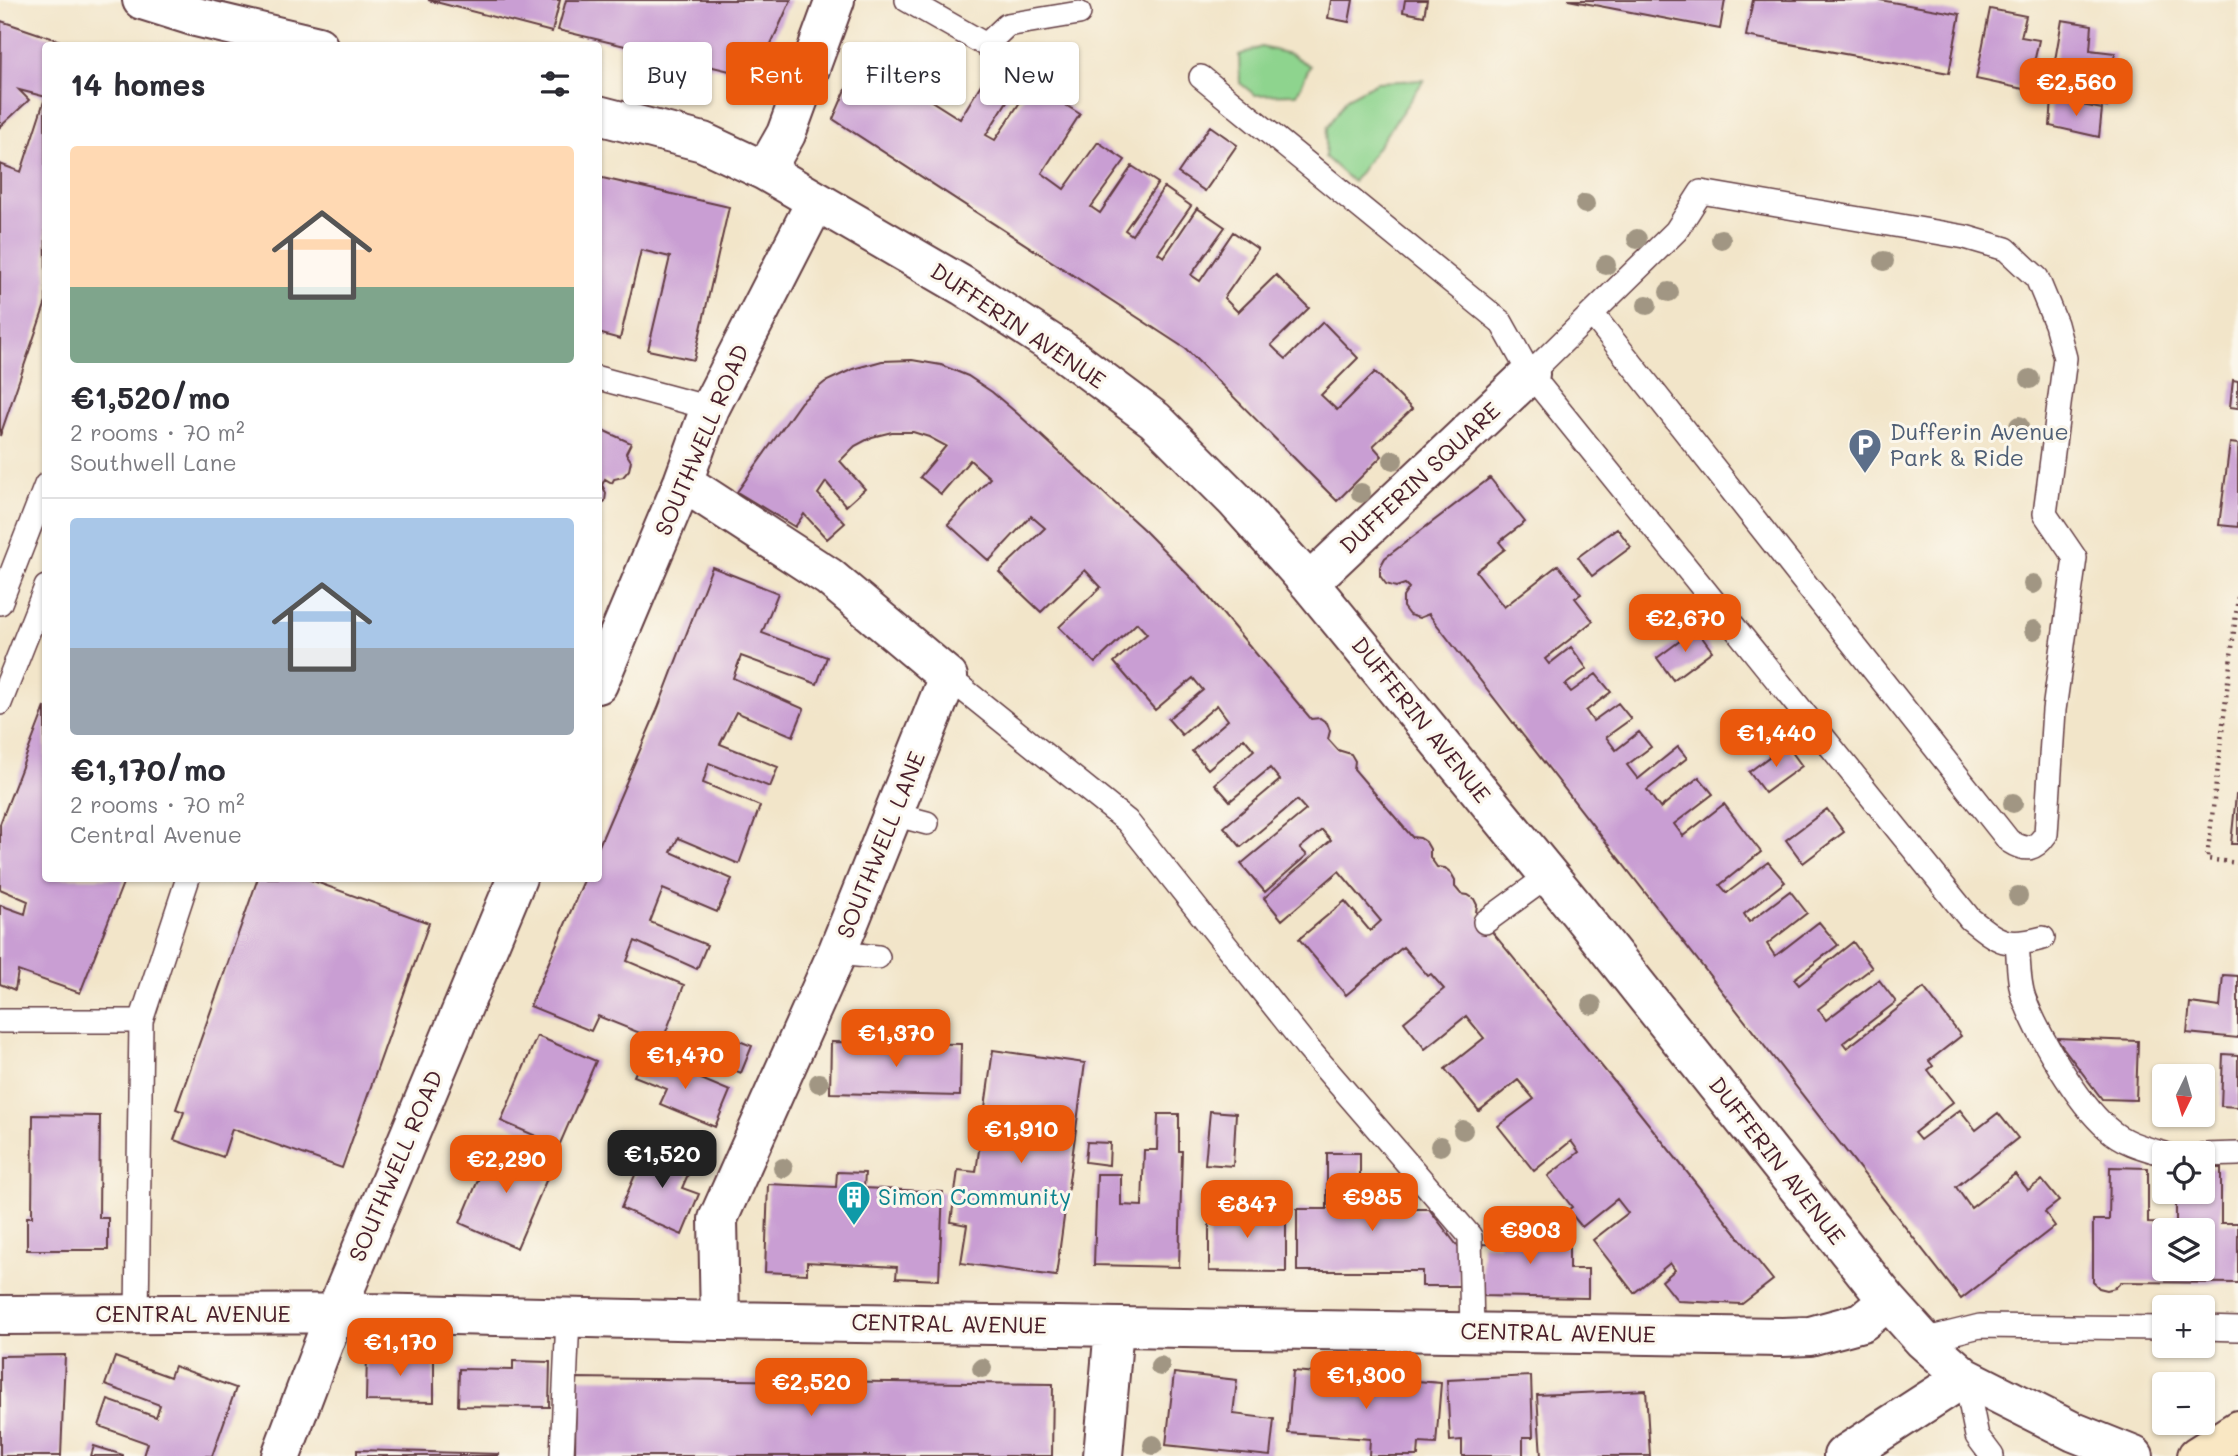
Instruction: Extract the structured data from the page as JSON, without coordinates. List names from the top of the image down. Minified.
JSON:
{"streets":{"street":["DUFFERIN AVENUE","SOUTHWELL ROAD","DUFFERIN SQUARE","SOUTHWELL LANE","CENTRAL AVENUE"]},"crossings":[["DUFFERIN AVENUE","SOUTHWELL ROAD"],["DUFFERIN AVENUE","DUFFERIN SQUARE"],["DUFFERIN AVENUE","CENTRAL AVENUE"],["SOUTHWELL ROAD","CENTRAL AVENUE"],["SOUTHWELL LANE","CENTRAL AVENUE"]],"places":{"parking":["Dufferin Avenue Park & Ride"],"building":["Simon Community"]},"north":"bottom","page":{"chip":["Buy","Rent","Filters","New"],"heading":"14 homes","price":["€2,560","€2,670","€1,440","€1,370","€1,470","€1,910","€1,520","€2,290","€985","€847","€903","€1,170","€1,300","€2,520"],"list":[{"name":"€1,520/mo","note":"2 rooms · 70 m² · Southwell Lane"},{"name":"€1,170/mo","note":"2 rooms · 70 m² · Central Avenue"}],"map_buttons":["+","−"]}}
